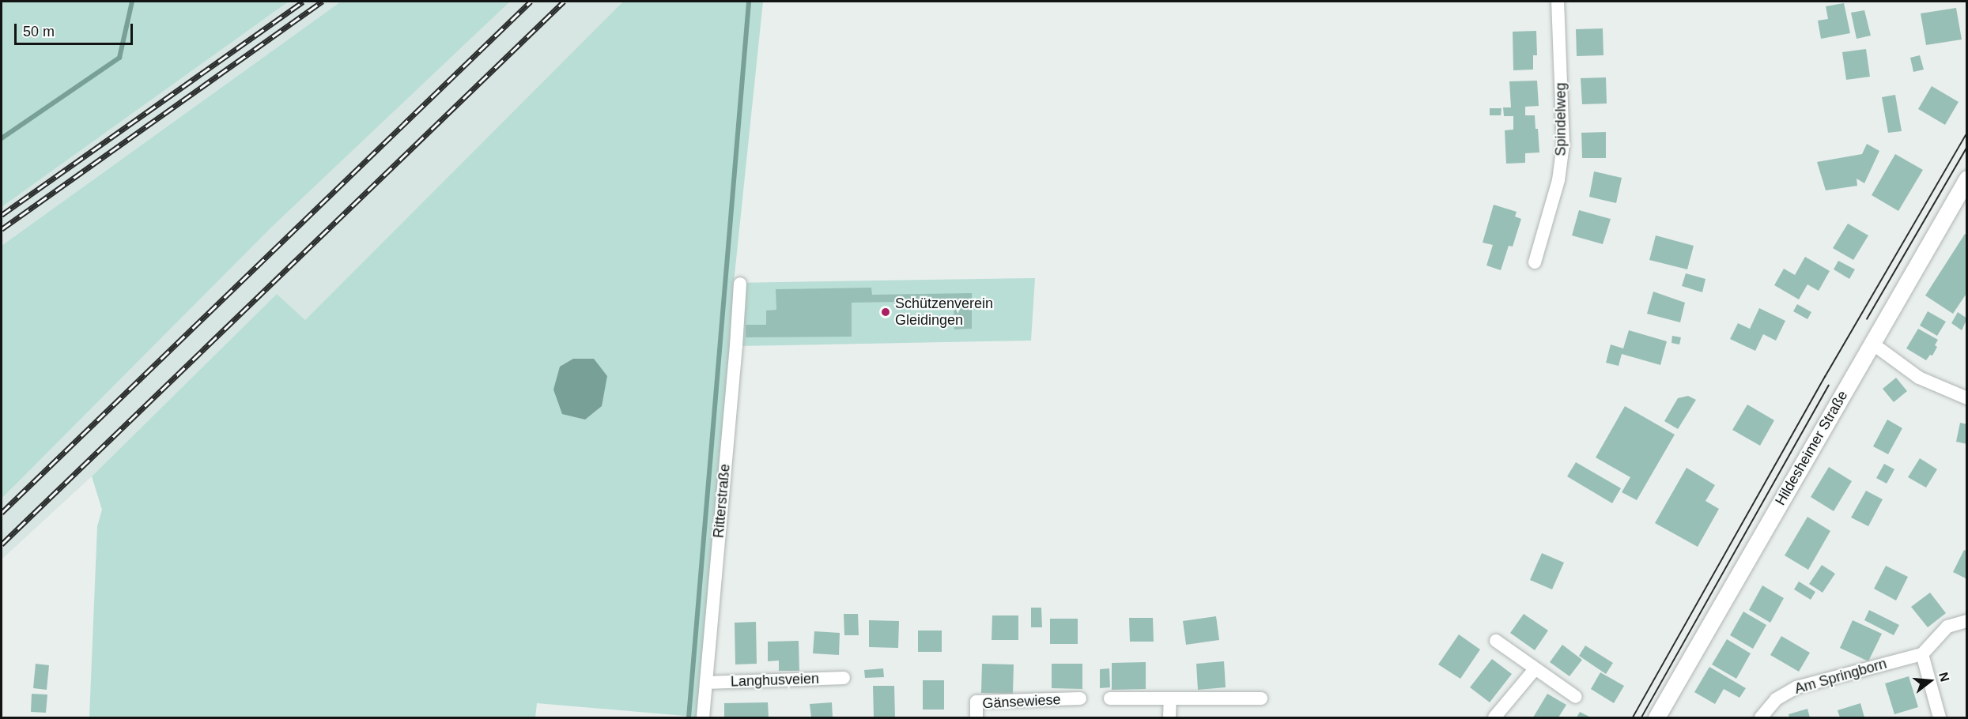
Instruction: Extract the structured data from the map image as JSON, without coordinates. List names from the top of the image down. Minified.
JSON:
{"streets":{"street":["Spindelweg","Hildesheimer Straße","Ritterstraße","Am Springborn","Langhusveien","Gänsewiese"]},"crossings":[["Ritterstraße","Langhusveien"]],"places":["Schützenverein Gleidingen"],"scale_bar":"50 m","north":"right"}
